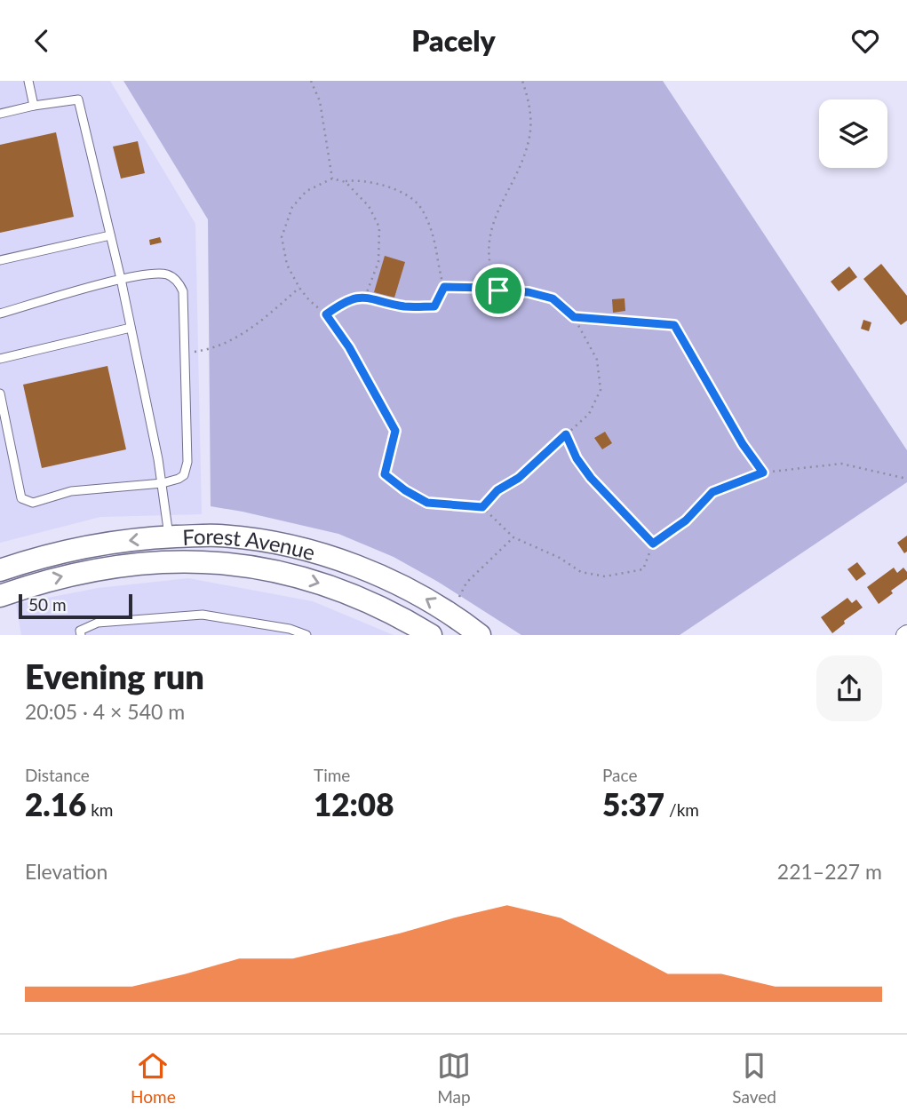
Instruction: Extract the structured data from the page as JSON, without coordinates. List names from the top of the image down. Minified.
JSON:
{"streets":{"main road":["Forest Avenue"]},"scale_bar":"50 m","page":{"header":"Pacely","scale":"50 m","heading":["Evening run","20:05 · 4 × 540 m"],"stats":[["Distance","2.16 km"],["Time","12:08"],["Pace","5:37 /km"]],"chart":["Elevation","221–227 m"],"tabs":["Home","Map","Saved"]}}
